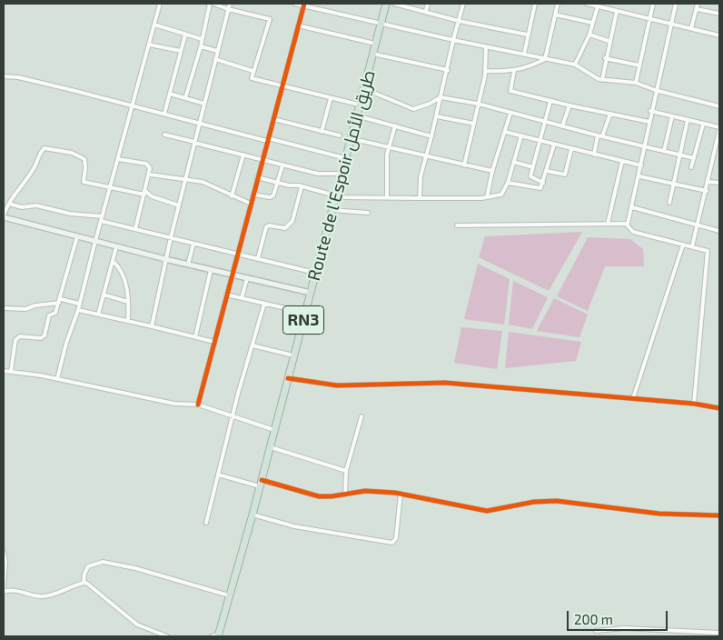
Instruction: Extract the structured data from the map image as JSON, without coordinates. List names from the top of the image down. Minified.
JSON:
{"streets":{"highway":["Route de l’Espoir طريق الأمل","RN3"]},"scale_bar":"200 m"}
